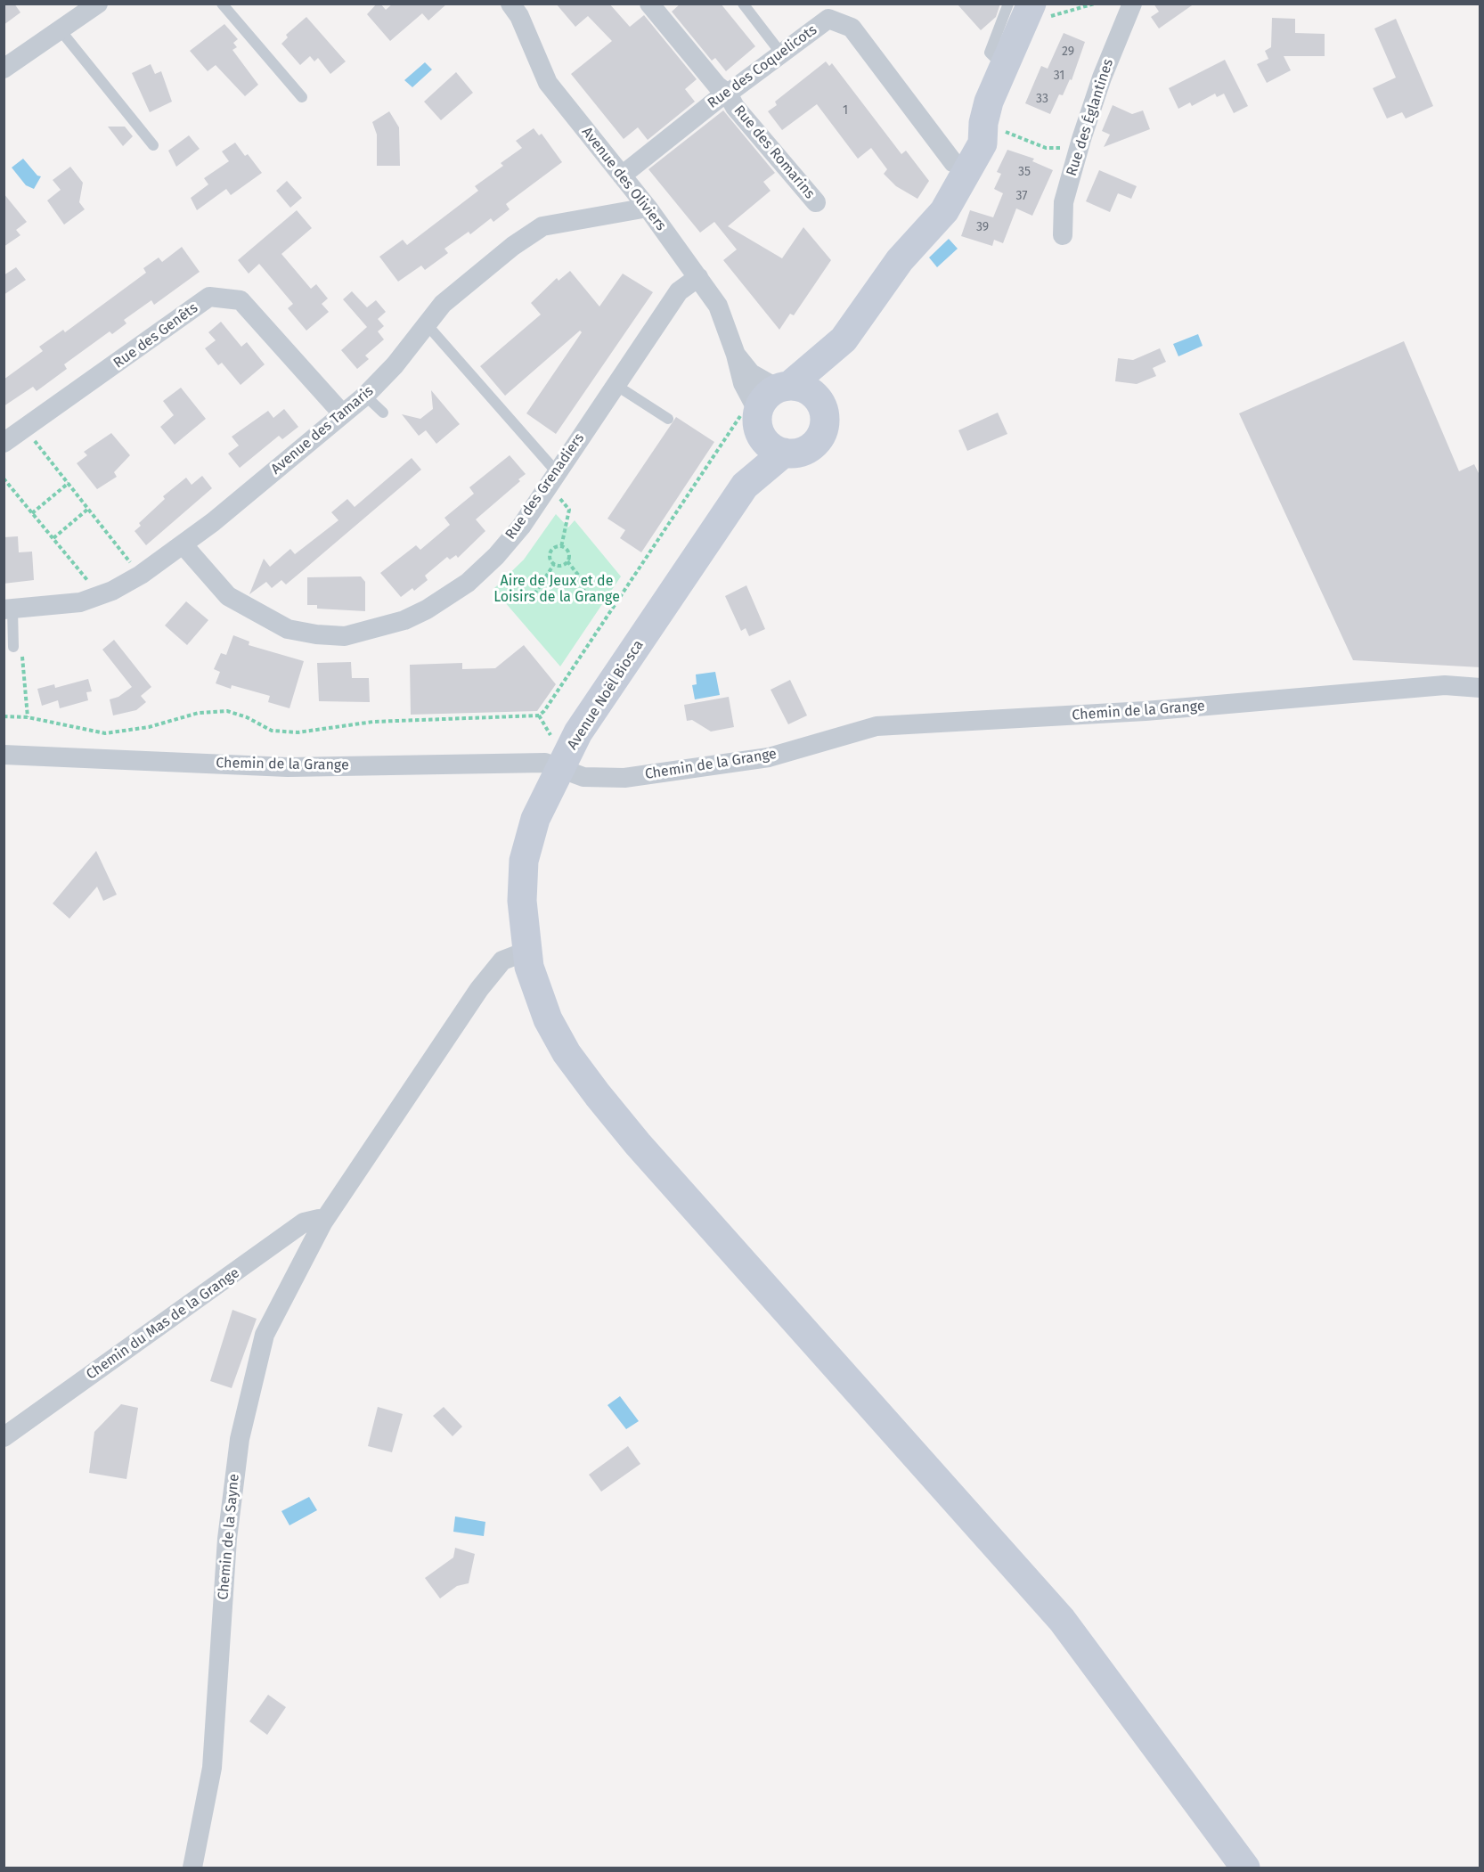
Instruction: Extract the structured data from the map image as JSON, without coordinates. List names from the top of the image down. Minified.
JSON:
{"streets":{"main road":["Avenue Noël Biosca"],"street":["Rue des Coquelicots","Rue des Églantines","Rue des Romarins","Avenue des Oliviers","Rue des Genêts","Avenue des Tamaris","Rue des Grenadiers","Chemin de la Grange","Chemin du Mas de la Grange","Chemin de la Sayne"]},"crossings":[["Rue des Coquelicots","Rue des Romarins"],["Rue des Coquelicots","Avenue des Oliviers"],["Avenue des Oliviers","Avenue des Tamaris"],["Avenue des Oliviers","Rue des Grenadiers"],["Rue des Genêts","Avenue des Tamaris"],["Avenue des Tamaris","Rue des Grenadiers"],["Avenue Noël Biosca","Chemin de la Grange"],["Avenue Noël Biosca","Chemin de la Sayne"],["Chemin du Mas de la Grange","Chemin de la Sayne"]],"parks":["Aire de Jeux et de Loisirs de la Grange"],"house_numbers":["29","31","33","1","35","37","39"]}
